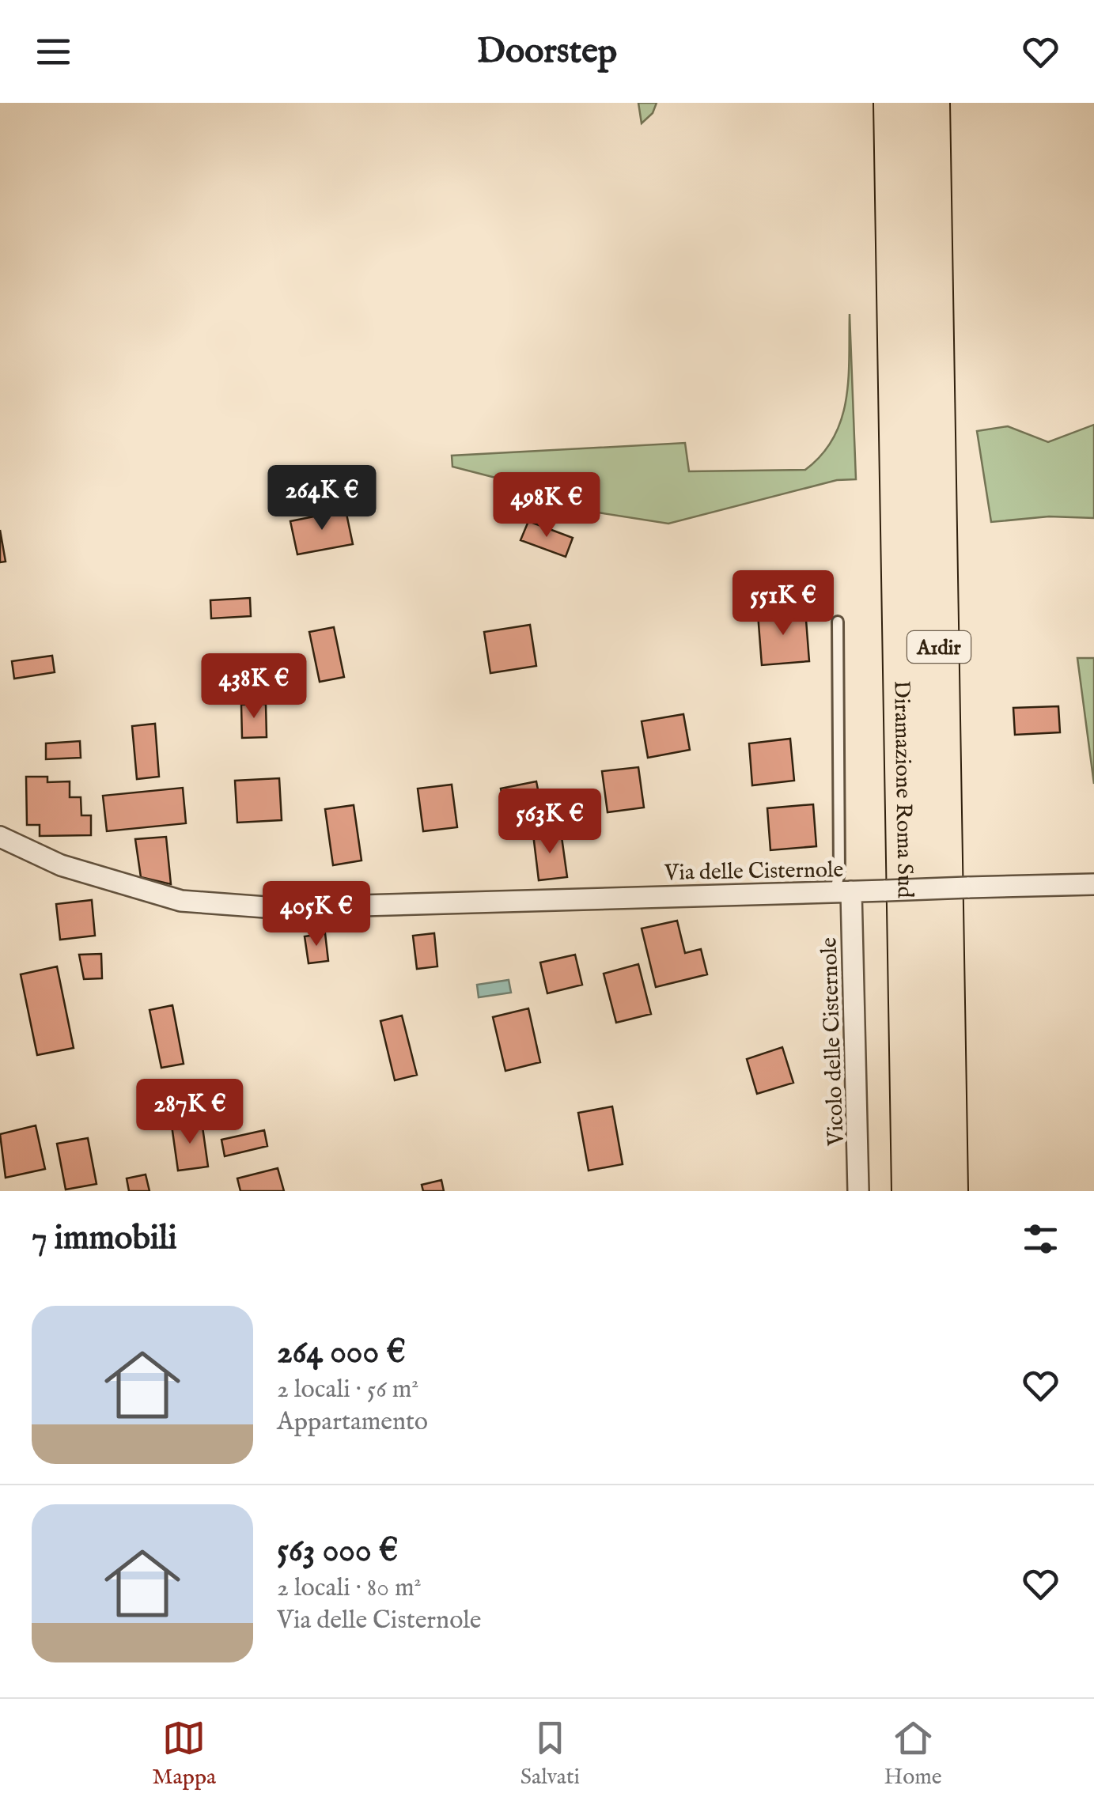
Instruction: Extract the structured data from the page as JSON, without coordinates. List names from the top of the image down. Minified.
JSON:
{"streets":{"highway":["A1dir","Diramazione Roma Sud"],"street":["Via delle Cisternole","Vicolo delle Cisternole"]},"crossings":[["Via delle Cisternole","Vicolo delle Cisternole"]],"page":{"header":"Doorstep","price":["264K €","498K €","551K €","438K €","563K €","405K €","287K €"],"heading":"7 immobili","list":[{"name":"264 000 €","note":"2 locali · 56 m² · Appartamento"},{"name":"563 000 €","note":"2 locali · 80 m² · Via delle Cisternole"}],"tabs":["Mappa","Salvati","Home"]}}
